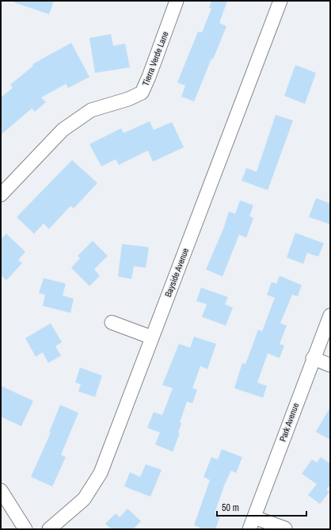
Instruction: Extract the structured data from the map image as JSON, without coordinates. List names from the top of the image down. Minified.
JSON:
{"streets":{"street":["Tierra Verde Lane","Bayside Avenue","Park Avenue"]},"scale_bar":"50 m"}
